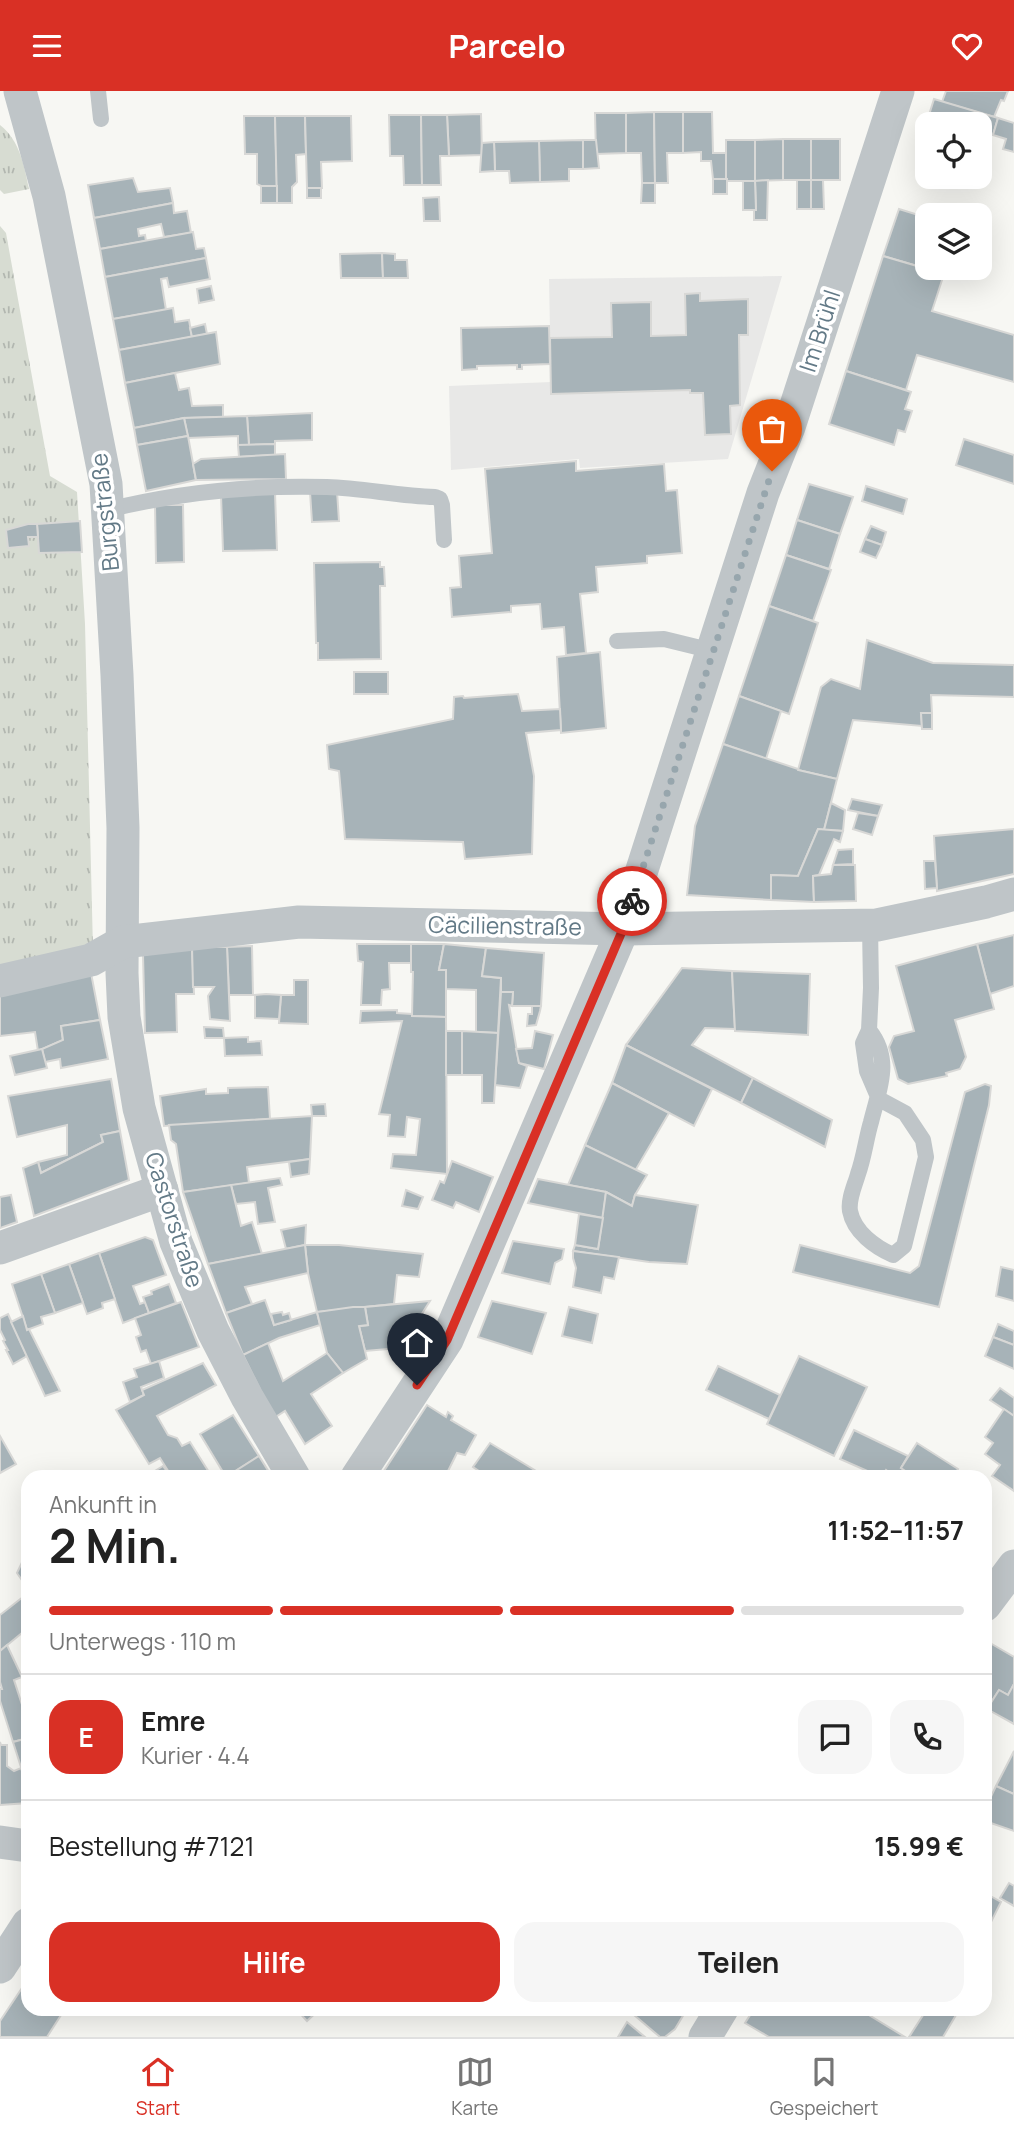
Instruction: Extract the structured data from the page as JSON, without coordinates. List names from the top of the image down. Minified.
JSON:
{"streets":{"street":["Im Brühl","Burgstraße","Cäcilienstraße","Castorstraße"]},"crossings":[["Im Brühl","Cäcilienstraße"],["Burgstraße","Cäcilienstraße"],["Burgstraße","Castorstraße"],["Cäcilienstraße","Castorstraße"]],"page":{"header":"Parcelo","heading":["2 Min.","Ankunft in","11:52–11:57"],"panel":["Emre","Kurier · 4.4","Bestellung #7121","15.99 €"],"bar":"Unterwegs · 110 m","round":"E","buttons":["Hilfe","Teilen"],"tabs":["Start","Karte","Gespeichert"]}}
